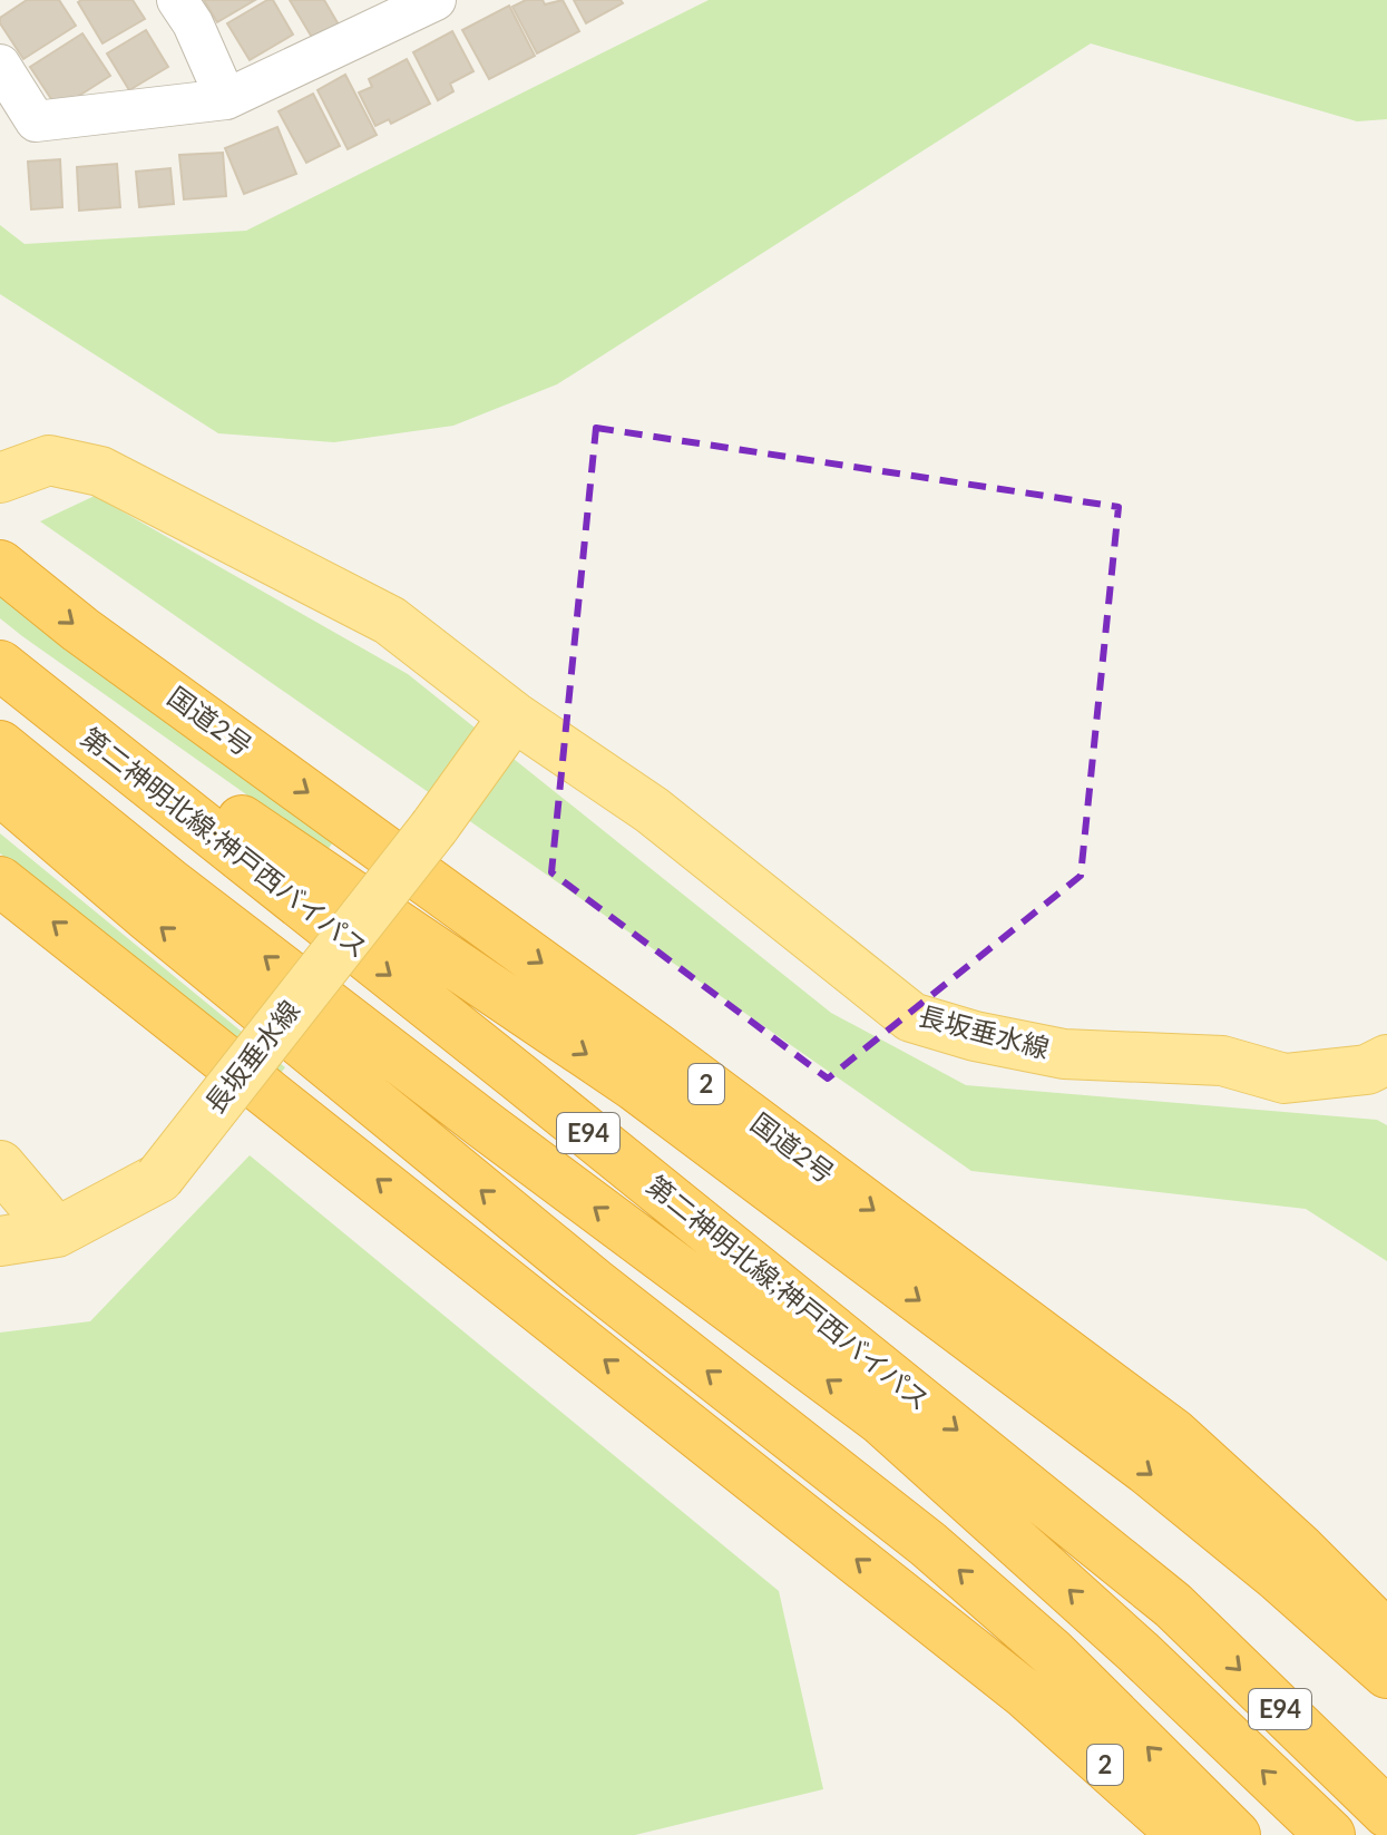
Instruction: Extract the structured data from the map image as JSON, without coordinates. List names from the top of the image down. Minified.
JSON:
{"streets":{"highway":["国道2号","第二神明北線;神戸西バイパス","2","E94"],"main road":["長坂垂水線"]}}
